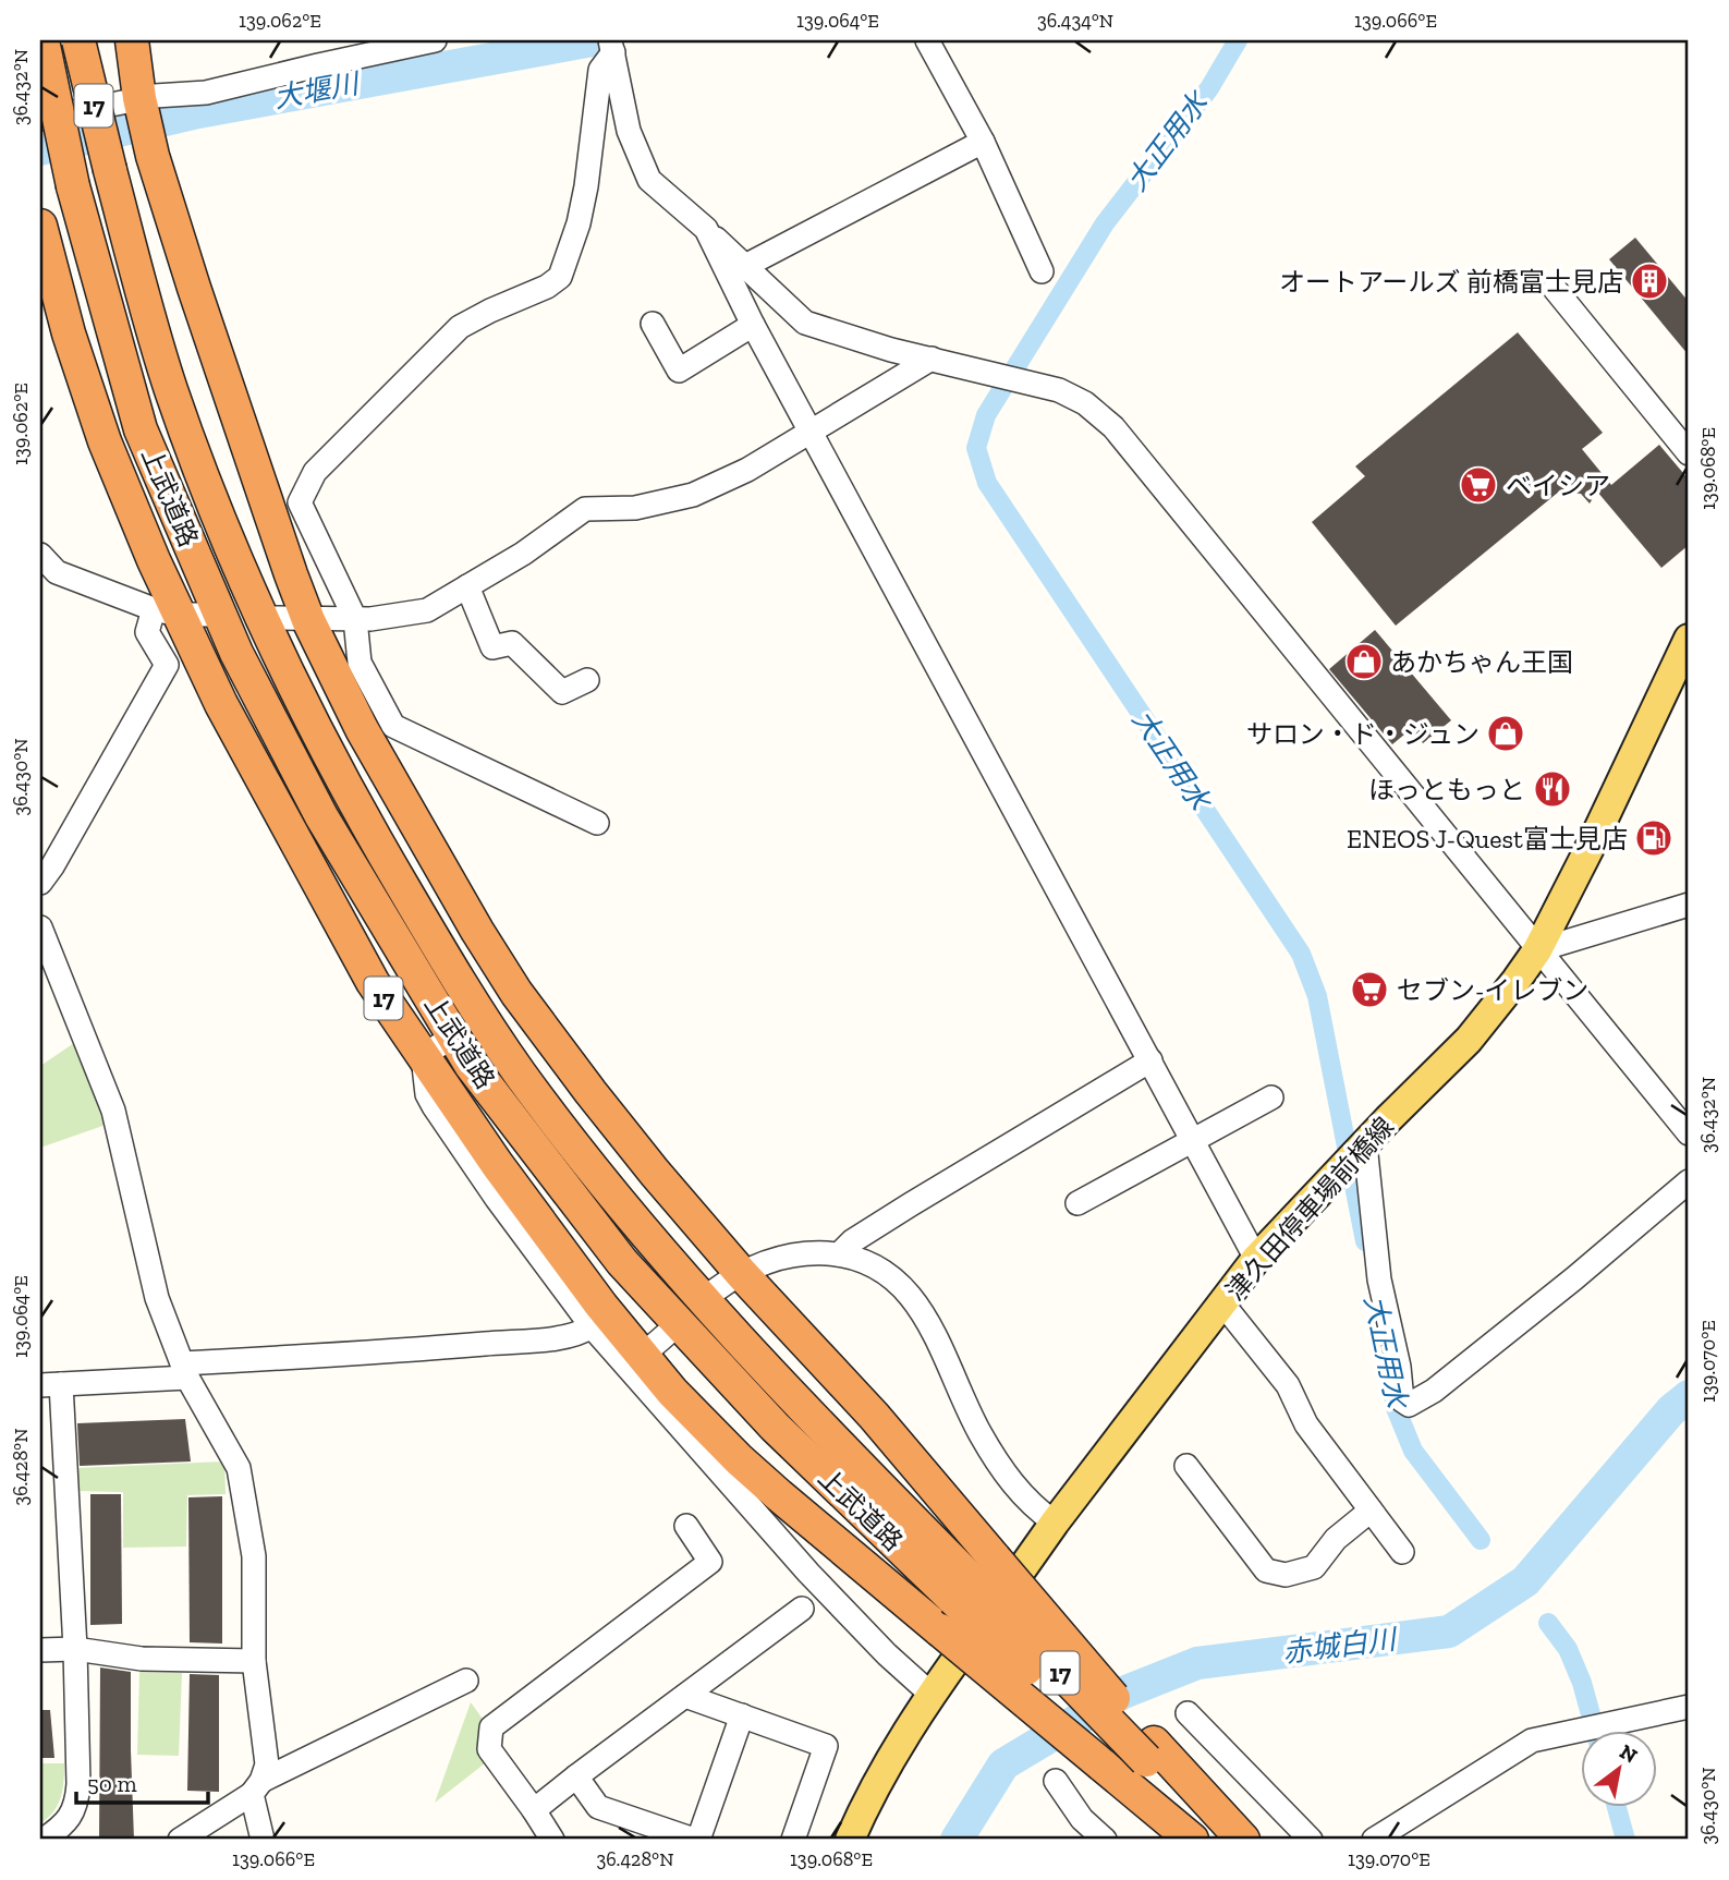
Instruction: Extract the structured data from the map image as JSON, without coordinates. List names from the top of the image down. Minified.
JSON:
{"streets":{"highway":["17","上武道路"],"main road":["津久田停車場前橋線"]},"crossings":[["17","上武道路"]],"water":["大堰川","大正用水","赤城白川"],"places":{"building":["オートアールズ 前橋富士見店"],"supermarket":["ベイシア","セブン-イレブン"],"shop":["あかちゃん王国","サロン・ド・ジュン"],"restaurant":["ほっともっと"],"fuel station":["ENEOS J-Quest富士見店"]},"scale_bar":"50 m","north":"top right","coordinates":["139.062°E","139.064°E","36.434°N","139.066°E","36.432°N","139.068°E","36.430°N","139.070°E","36.428°N"]}
